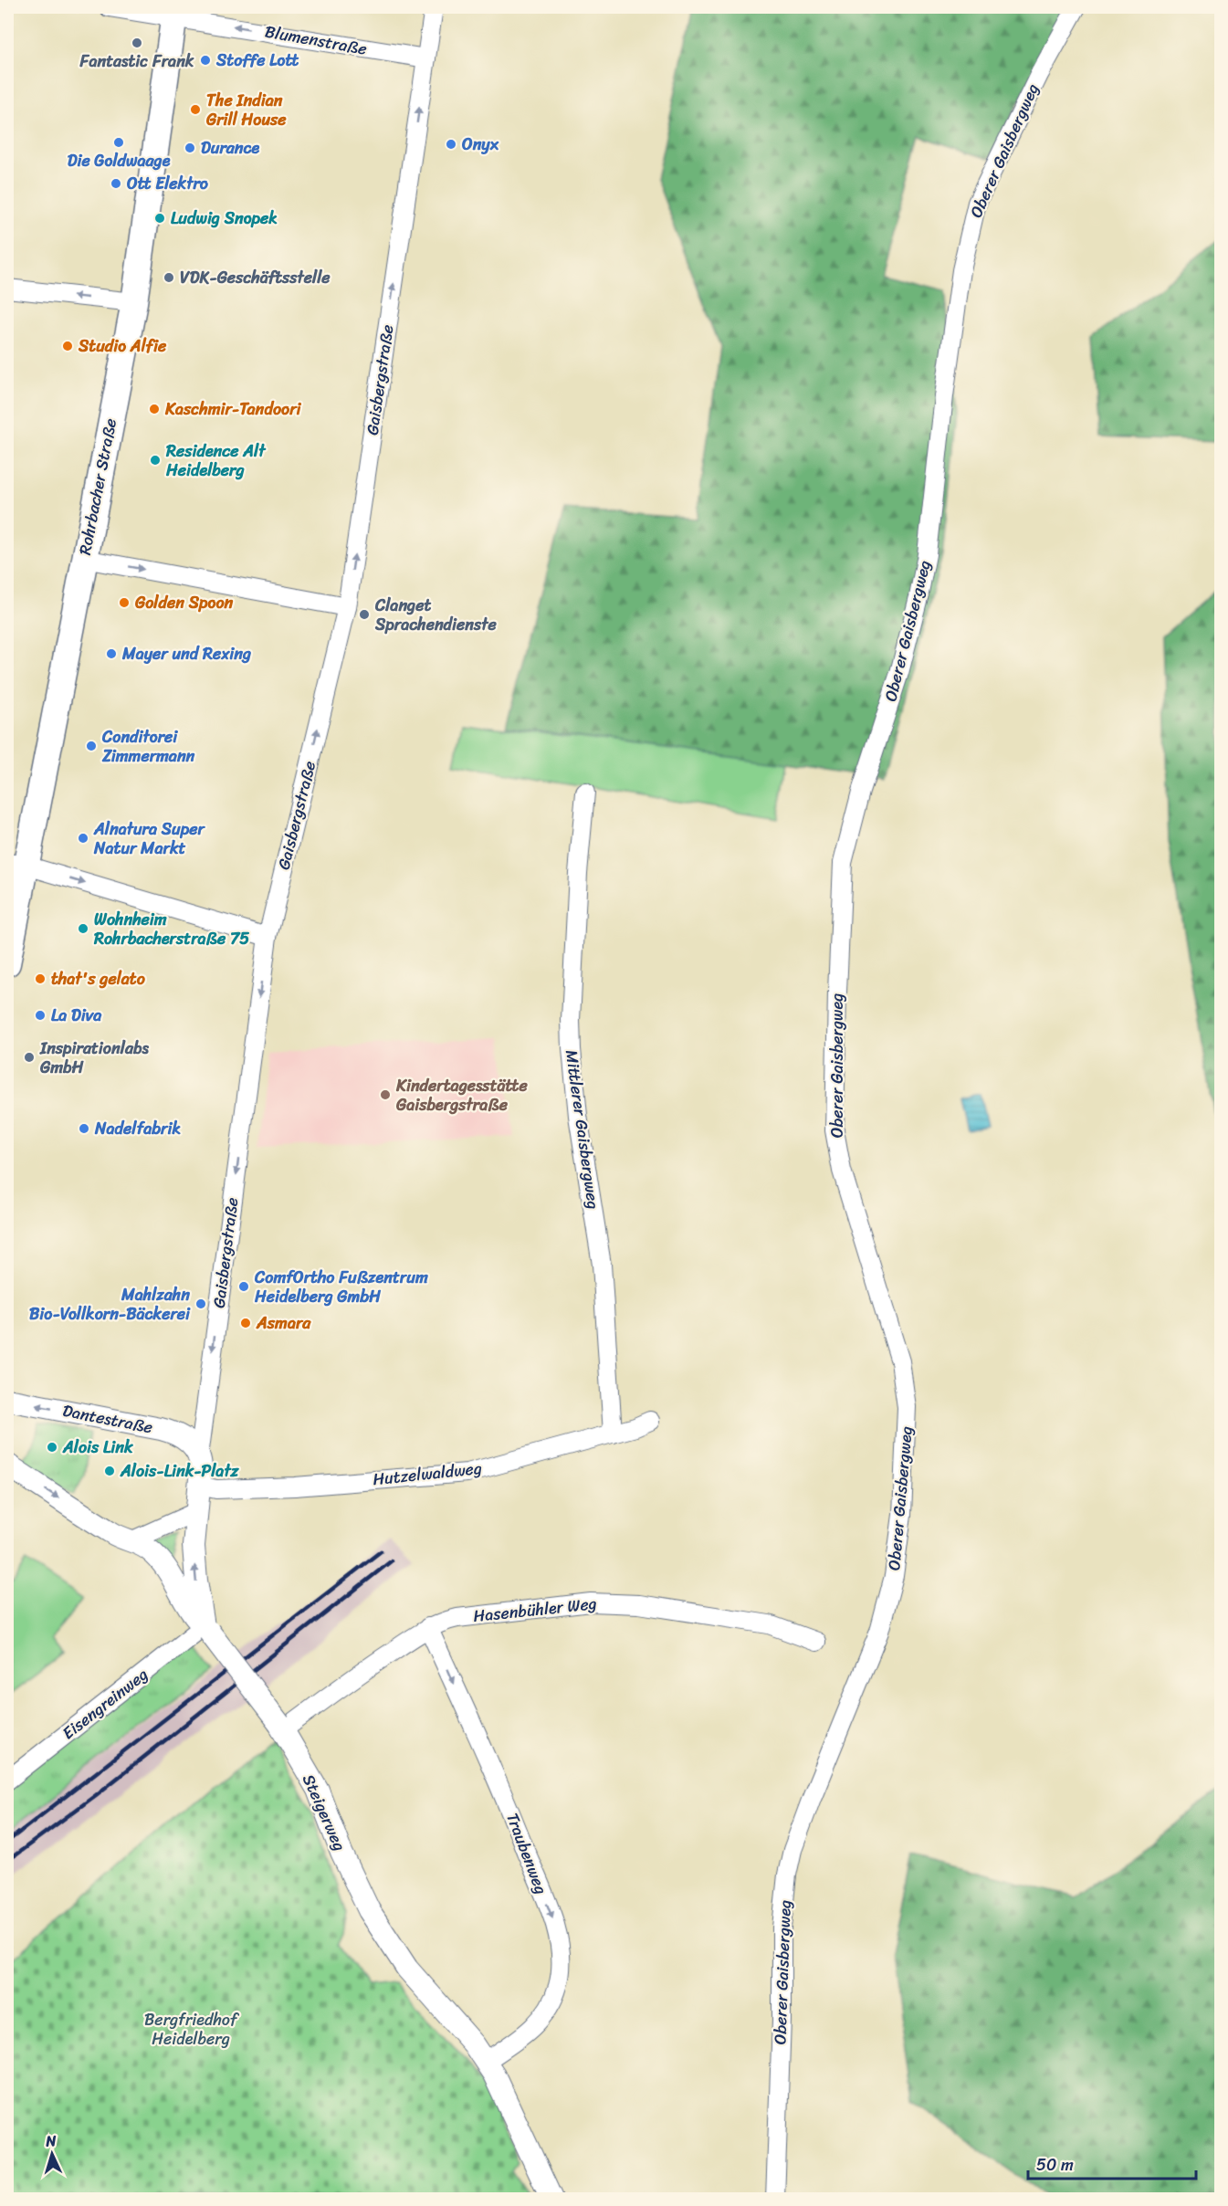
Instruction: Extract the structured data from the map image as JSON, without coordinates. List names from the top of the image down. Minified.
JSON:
{"streets":{"main road":["Rohrbacher Straße"],"street":["Blumenstraße","Oberer Gaisbergweg","Gaisbergstraße","Mittlerer Gaisbergweg","Dantestraße","Hutzelwaldweg","Hasenbühler Weg","Eisengreinweg","Steigerweg","Traubenweg"]},"crossings":[["Blumenstraße","Gaisbergstraße"],["Blumenstraße","Rohrbacher Straße"],["Gaisbergstraße","Dantestraße"],["Gaisbergstraße","Hutzelwaldweg"],["Gaisbergstraße","Eisengreinweg"],["Gaisbergstraße","Steigerweg"],["Mittlerer Gaisbergweg","Hutzelwaldweg"],["Hasenbühler Weg","Steigerweg"],["Hasenbühler Weg","Traubenweg"],["Eisengreinweg","Steigerweg"],["Steigerweg","Traubenweg"]],"one_way":["Blumenstraße","Dantestraße","Traubenweg"],"parks":["Bergfriedhof Heidelberg"],"places":["Fantastic Frank","Stoffe Lott","The Indian Grill House","Die Goldwaage","Onyx","Durance","Ott Elektro","Ludwig Snopek","VDK-Geschäftsstelle","Studio Alfie","Kaschmir-Tandoori","Residence Alt Heidelberg","Golden Spoon","Clanget Sprachendienste","Mayer und Rexing","Conditorei Zimmermann","Alnatura Super Natur Markt","Wohnheim Rohrbacherstraße 75","that's gelato","La Diva","Inspirationlabs GmbH","Kindertagesstätte Gaisbergstraße","Nadelfabrik","ComfOrtho Fußzentrum Heidelberg GmbH","Mahlzahn Bio-Vollkorn-Bäckerei","Asmara","Alois Link","Alois-Link-Platz"],"scale_bar":"50 m","north":"top"}
